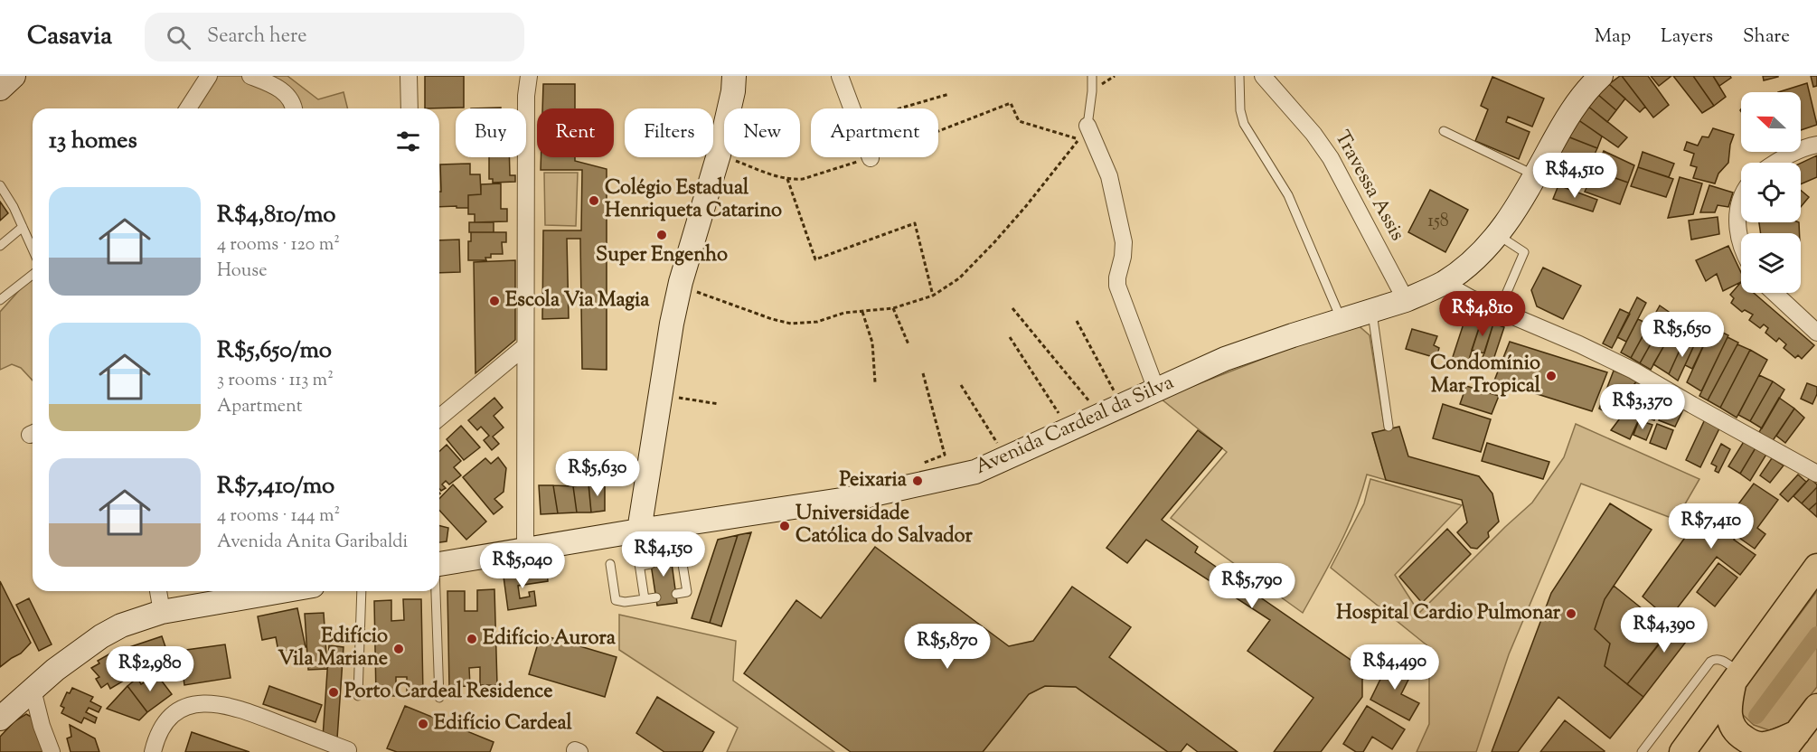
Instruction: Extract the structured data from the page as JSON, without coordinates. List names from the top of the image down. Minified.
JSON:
{"streets":{"main road":["Avenida Cardeal da Silva"],"street":["Travessa Assis"]},"crossings":[["Travessa Assis","Avenida Cardeal da Silva"]],"places":["Colégio Estadual Henriqueta Catarino","Super Engenho","Escola Via Magia","Condomínio Mar Tropical","Peixaria","Universidade Católica do Salvador","Hospital Cardio Pulmonar","Edifício Aurora","Edifício Vila Mariane","Porto Cardeal Residence","Edifício Cardeal"],"house_numbers":["158"],"north":"left","page":{"header":"Casavia","search":"Search here","nav":["Map","Layers","Share"],"chip":["Buy","Rent","Filters","New","Apartment"],"heading":"13 homes","price":["R$4,510","R$4,810","R$5,650","R$3,370","R$5,630","R$7,410","R$4,150","R$5,040","R$5,790","R$4,390","R$5,870","R$4,490","R$2,980"],"list":[{"name":"R$4,810/mo","note":"4 rooms · 120 m² · House"},{"name":"R$5,650/mo","note":"3 rooms · 113 m² · Apartment"},{"name":"R$7,410/mo","note":"4 rooms · 144 m² · Avenida Anita Garibaldi"}]}}
